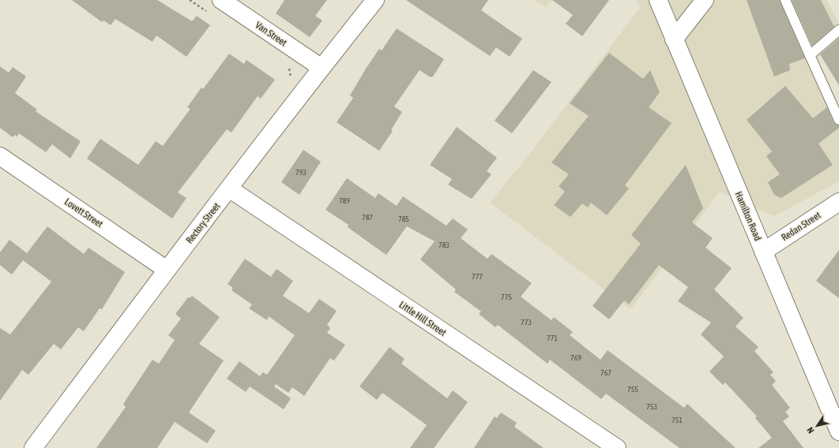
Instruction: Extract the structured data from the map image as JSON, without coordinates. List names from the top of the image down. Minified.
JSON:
{"streets":{"street":["Van Street","Lovett Street","Hamilton Road","Rectory Street","Redan Street","Little Hill Street"]},"crossings":[["Van Street","Rectory Street"],["Lovett Street","Rectory Street"],["Hamilton Road","Redan Street"],["Rectory Street","Little Hill Street"]],"house_numbers":["793","789","787","785","783","777","775","773","771","769","767","755","753","751"],"north":"bottom left"}
